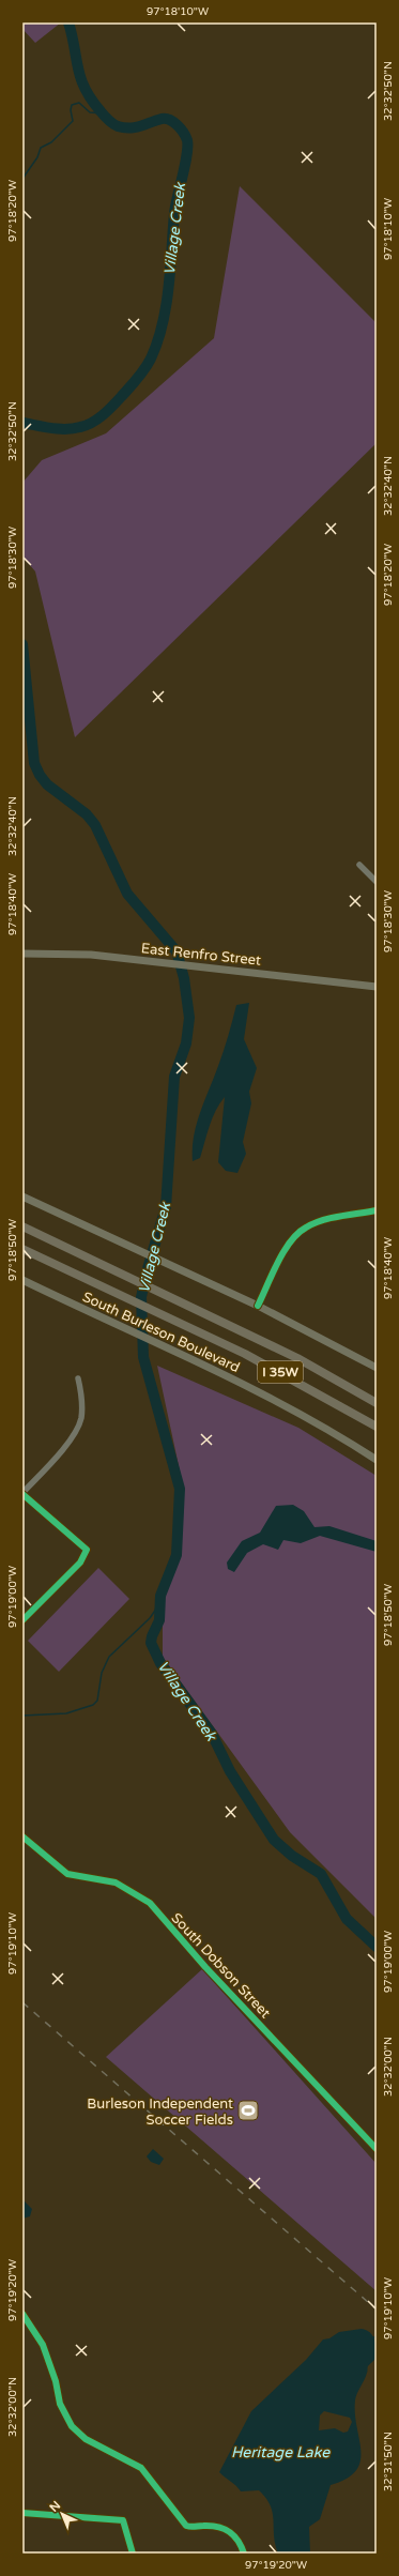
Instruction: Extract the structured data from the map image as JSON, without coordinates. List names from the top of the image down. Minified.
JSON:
{"streets":{"highway":["I 35W"],"main road":["East Renfro Street","South Burleson Boulevard"],"street":["South Dobson Street"]},"water":["Village Creek","Heritage Lake"],"places":{"sports":["Burleson Independent Soccer Fields"]},"north":"top left","coordinates":["97°18'10\"W","32°32'50\"N","97°18'20\"W","32°32'40\"N","97°18'30\"W","97°18'40\"W","97°18'50\"W","97°19'00\"W","97°19'10\"W","32°32'00\"N","97°19'20\"W","32°31'50\"N"]}
